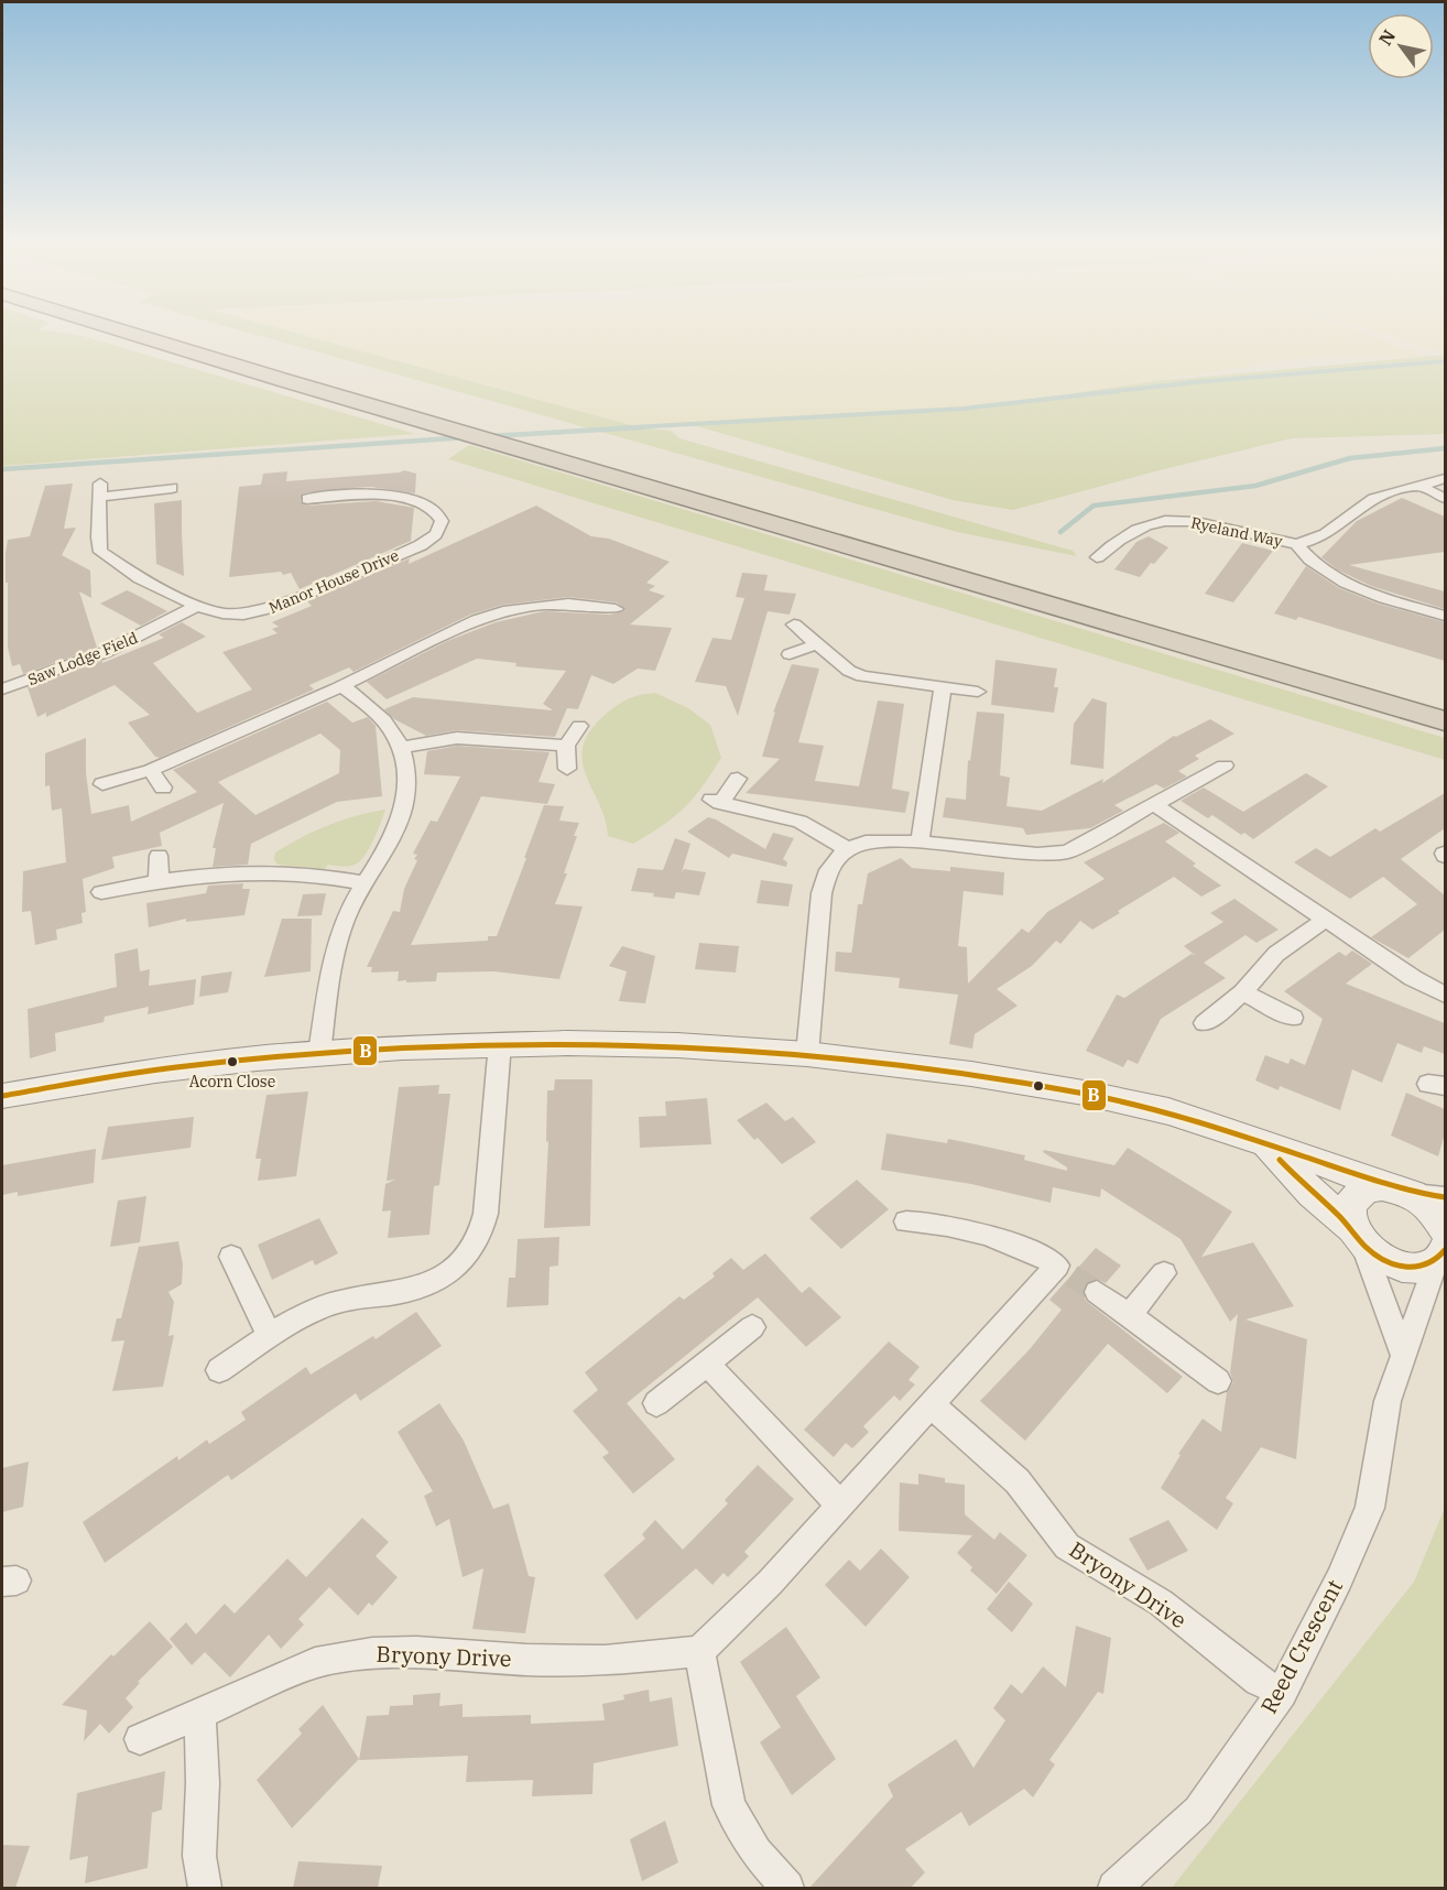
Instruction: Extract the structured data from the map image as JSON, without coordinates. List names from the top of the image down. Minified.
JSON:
{"streets":{"street":["Ryeland Way","Manor House Drive","Saw Lodge Field","Bryony Drive","Reed Crescent"]},"crossings":[["Manor House Drive","Saw Lodge Field"],["Bryony Drive","Reed Crescent"]],"places":["Acorn Close"],"lines":["transit line B"],"north":"top left"}
